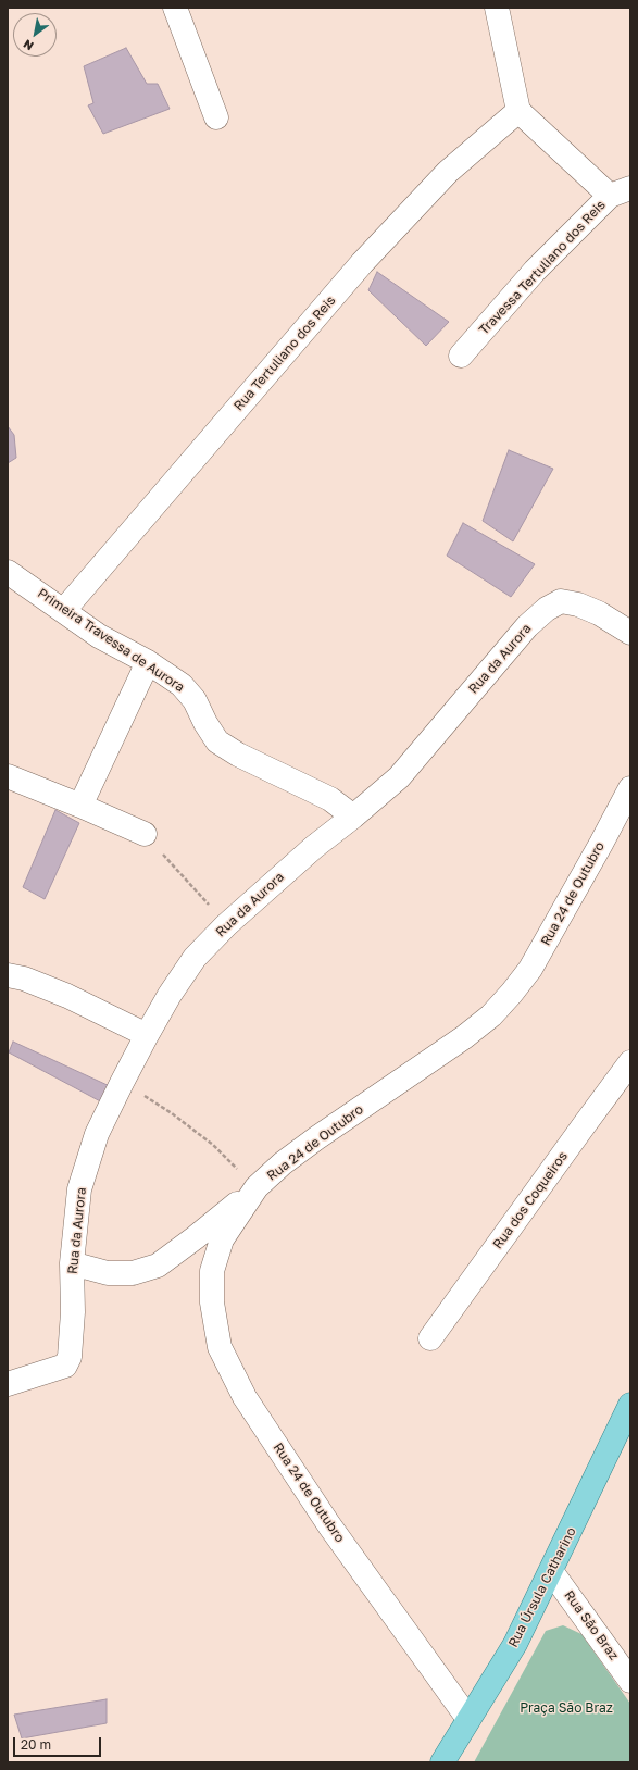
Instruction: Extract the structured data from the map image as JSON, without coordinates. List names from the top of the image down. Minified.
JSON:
{"streets":{"main road":["Rua Úrsula Catharino"],"street":["Travessa Tertuliano dos Reis","Rua Tertuliano dos Reis","Primeira Travessa de Aurora","Rua da Aurora","Rua 24 de Outubro","Rua dos Coqueiros","Rua São Braz"]},"crossings":[["Rua Tertuliano dos Reis","Primeira Travessa de Aurora"],["Primeira Travessa de Aurora","Rua da Aurora"],["Rua 24 de Outubro","Rua Úrsula Catharino"],["Rua Úrsula Catharino","Rua São Braz"]],"parks":["Praça São Braz"],"scale_bar":"20 m","north":"bottom left"}
